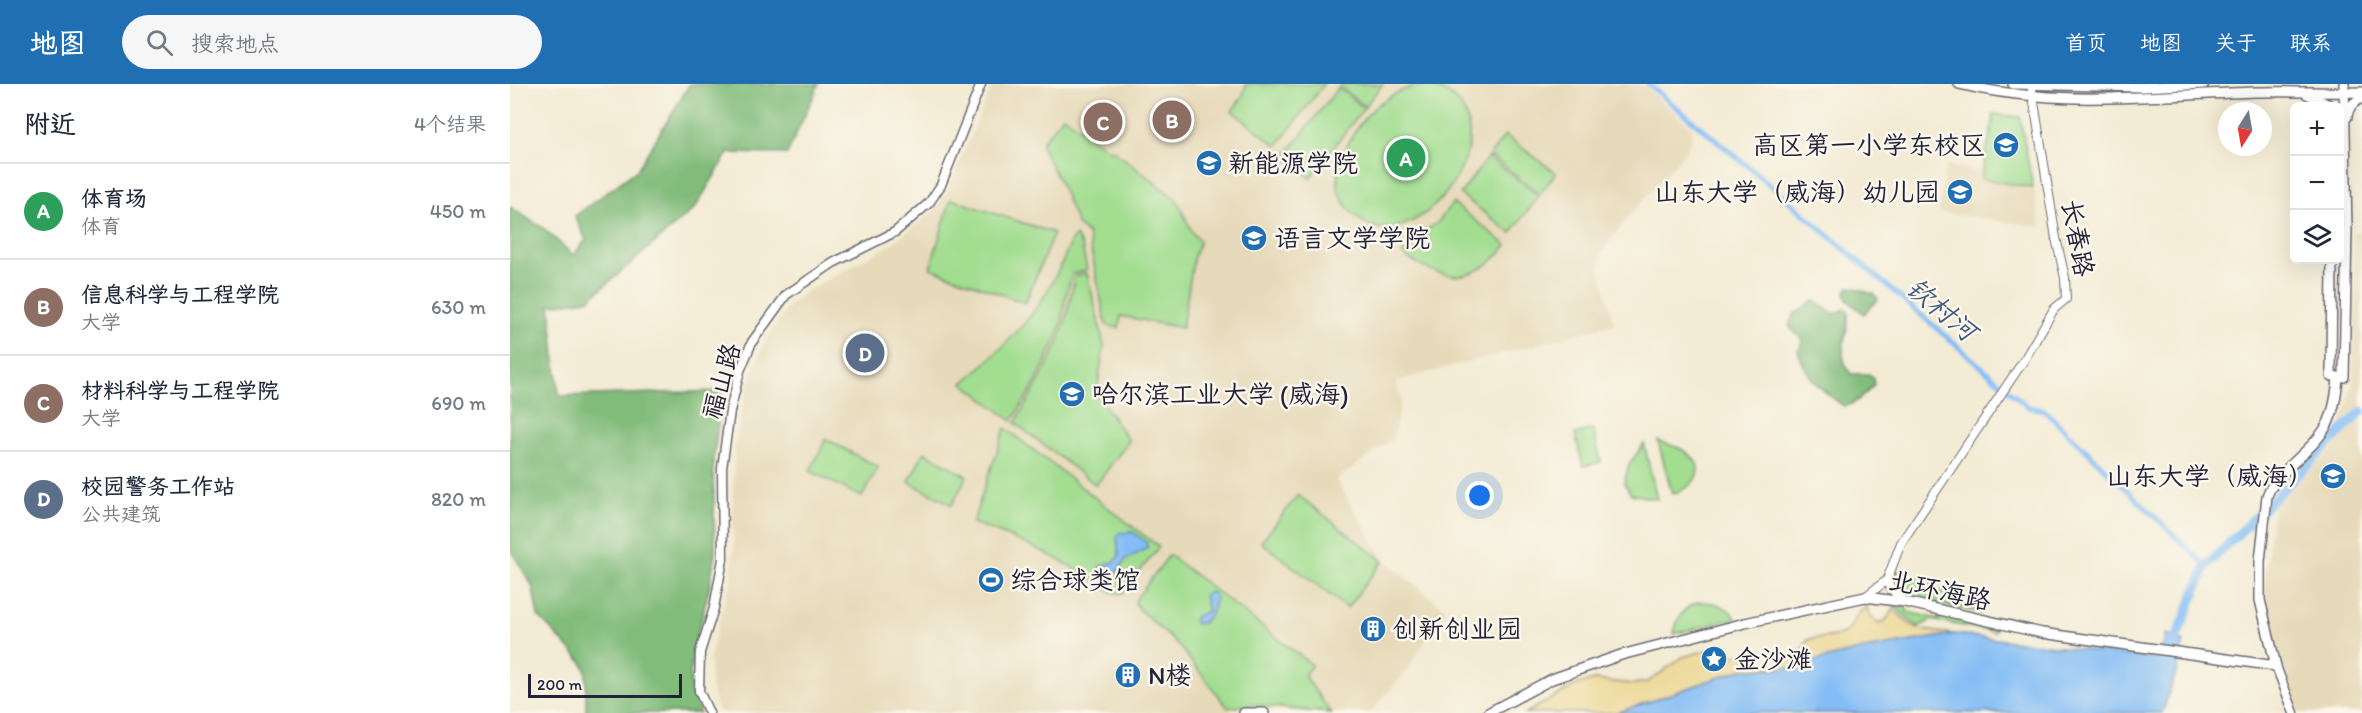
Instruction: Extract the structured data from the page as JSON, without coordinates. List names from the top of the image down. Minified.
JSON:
{"streets":{"main road":["福山路","北环海路"],"street":["长春路"]},"water":["钦村河"],"places":{"school or university":["高区第一小学东校区","新能源学院","山东大学（威海）幼儿园","语言文学学院","哈尔滨工业大学 (威海)","山东大学（威海）"],"sports":["综合球类馆"],"building":["创新创业园","N楼"],"place":["金沙滩"]},"scale_bar":"200 m","north":"bottom","page":{"header":"地图","search":"搜索地点","nav":["首页","地图","关于","联系"],"heading":["附近","4个结果"],"pins":["B","C","A","D"],"map_buttons":["+","−"],"list":[{"mark":"A","name":"体育场","note":"体育","value":"450 m"},{"mark":"B","name":"信息科学与工程学院","note":"大学","value":"630 m"},{"mark":"C","name":"材料科学与工程学院","note":"大学","value":"690 m"},{"mark":"D","name":"校园警务工作站","note":"公共建筑","value":"820 m"}],"scale":"200 m"}}
